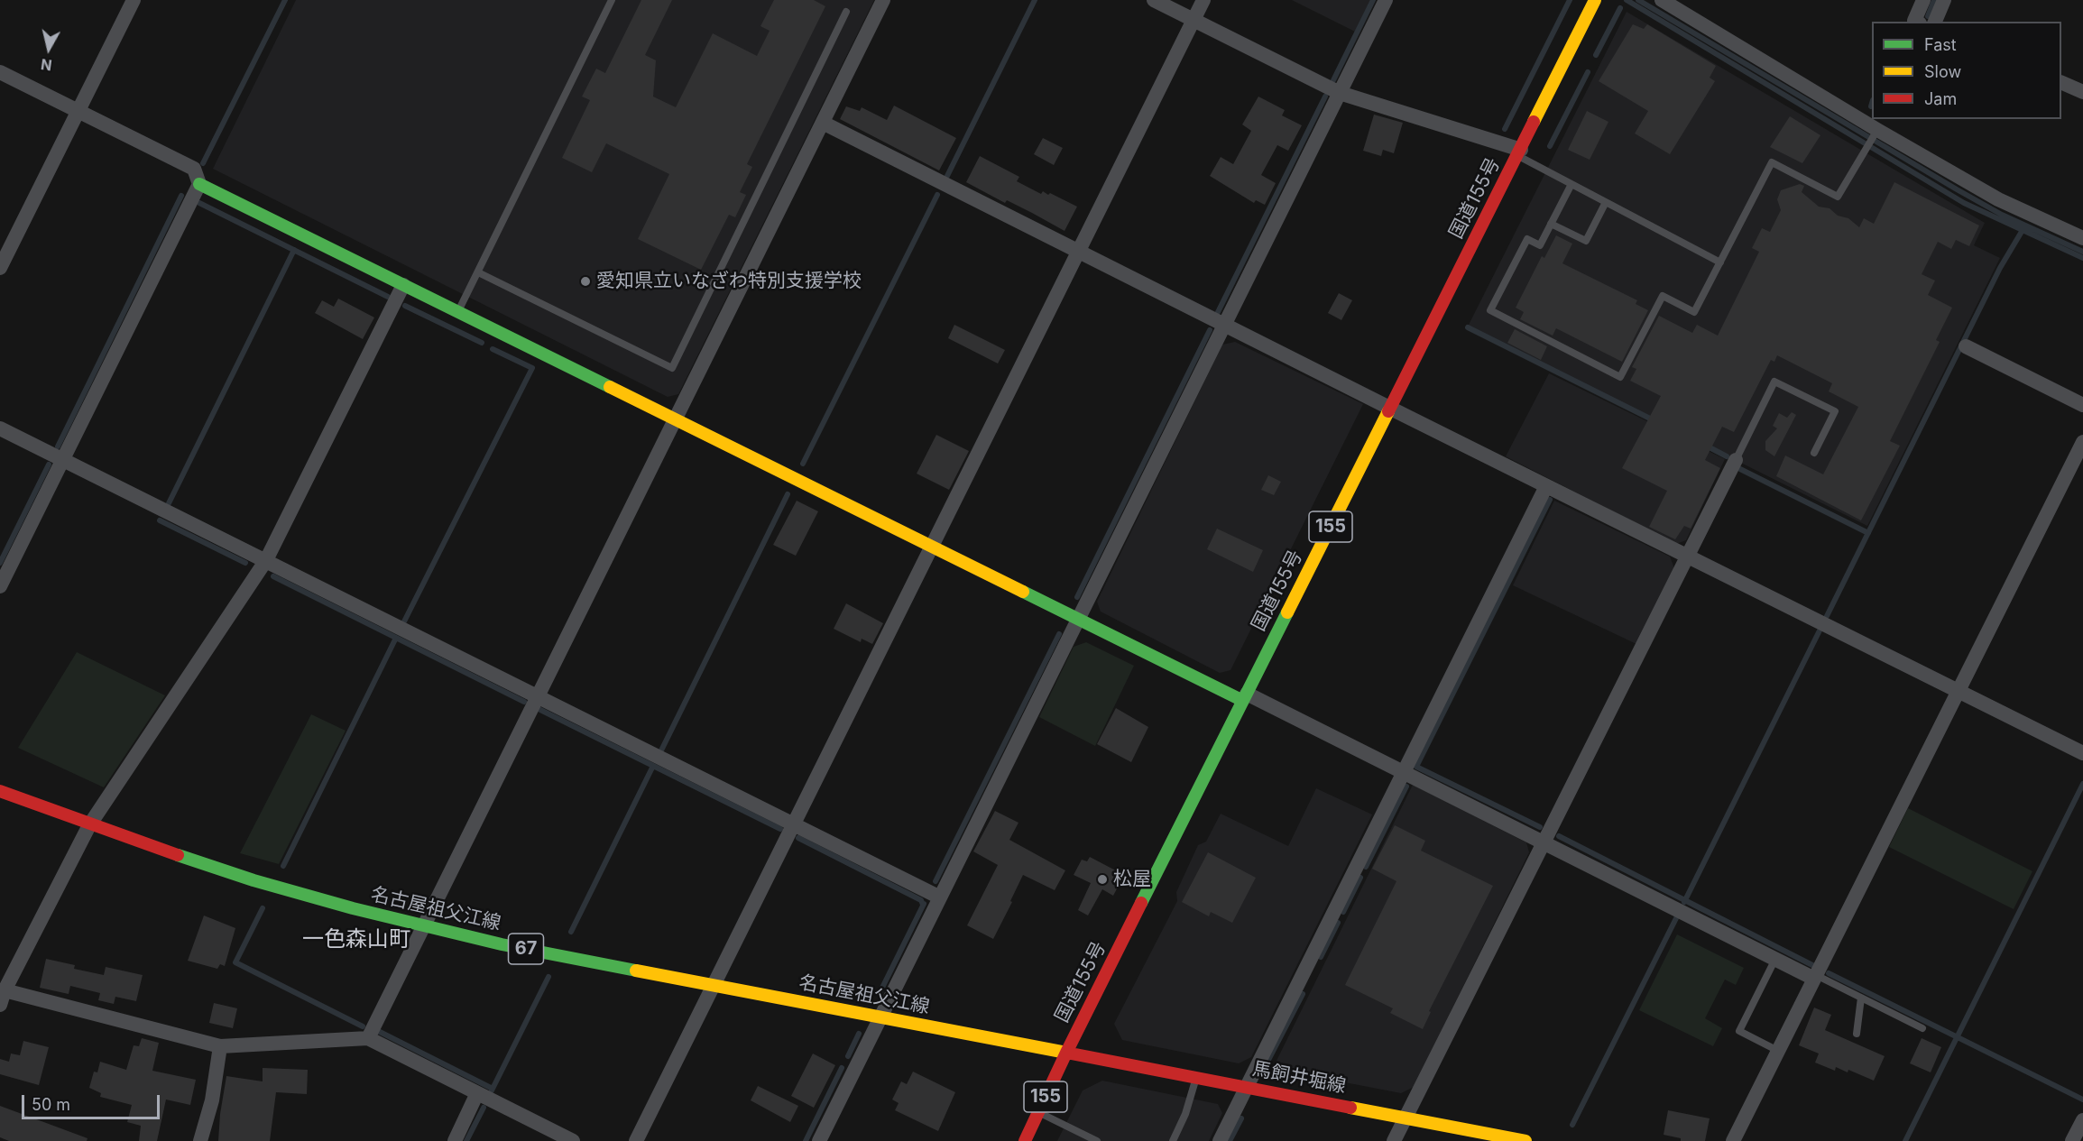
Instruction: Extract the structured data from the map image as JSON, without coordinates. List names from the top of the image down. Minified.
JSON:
{"streets":{"main road":["国道155号","155","名古屋祖父江線","67","馬飼井堀線"]},"crossings":[["国道155号","名古屋祖父江線"],["国道155号","馬飼井堀線"],["名古屋祖父江線","馬飼井堀線"]],"districts":["一色森山町"],"places":["愛知県立いなざわ特別支援学校","松屋"],"legend":["Fast","Slow","Jam"],"scale_bar":"50 m","north":"bottom"}
